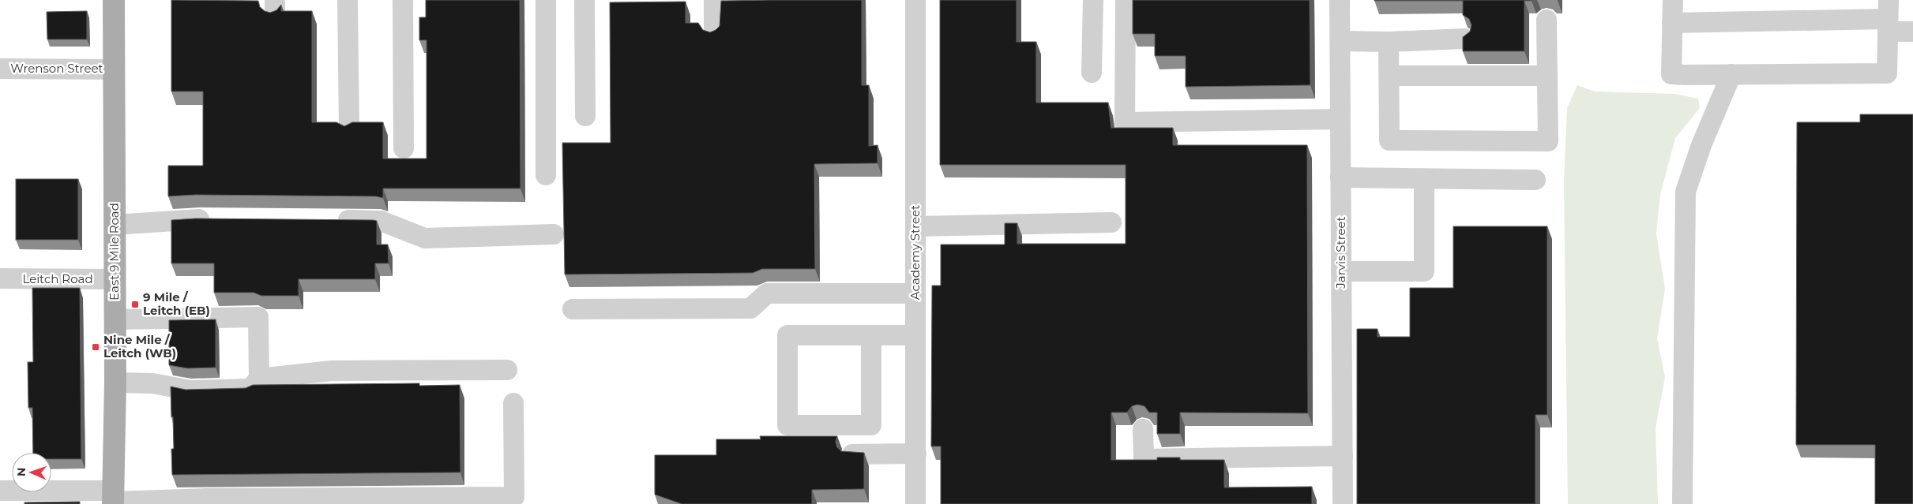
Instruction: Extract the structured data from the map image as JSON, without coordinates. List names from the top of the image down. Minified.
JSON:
{"streets":{"main road":["East 9 Mile Road"],"street":["Wrenson Street","Academy Street","Jarvis Street","Leitch Road"]},"crossings":[["Wrenson Street","East 9 Mile Road"],["East 9 Mile Road","Leitch Road"]],"places":{"transit":["9 Mile / Leitch (EB)","Nine Mile / Leitch (WB)"]},"north":"left"}
